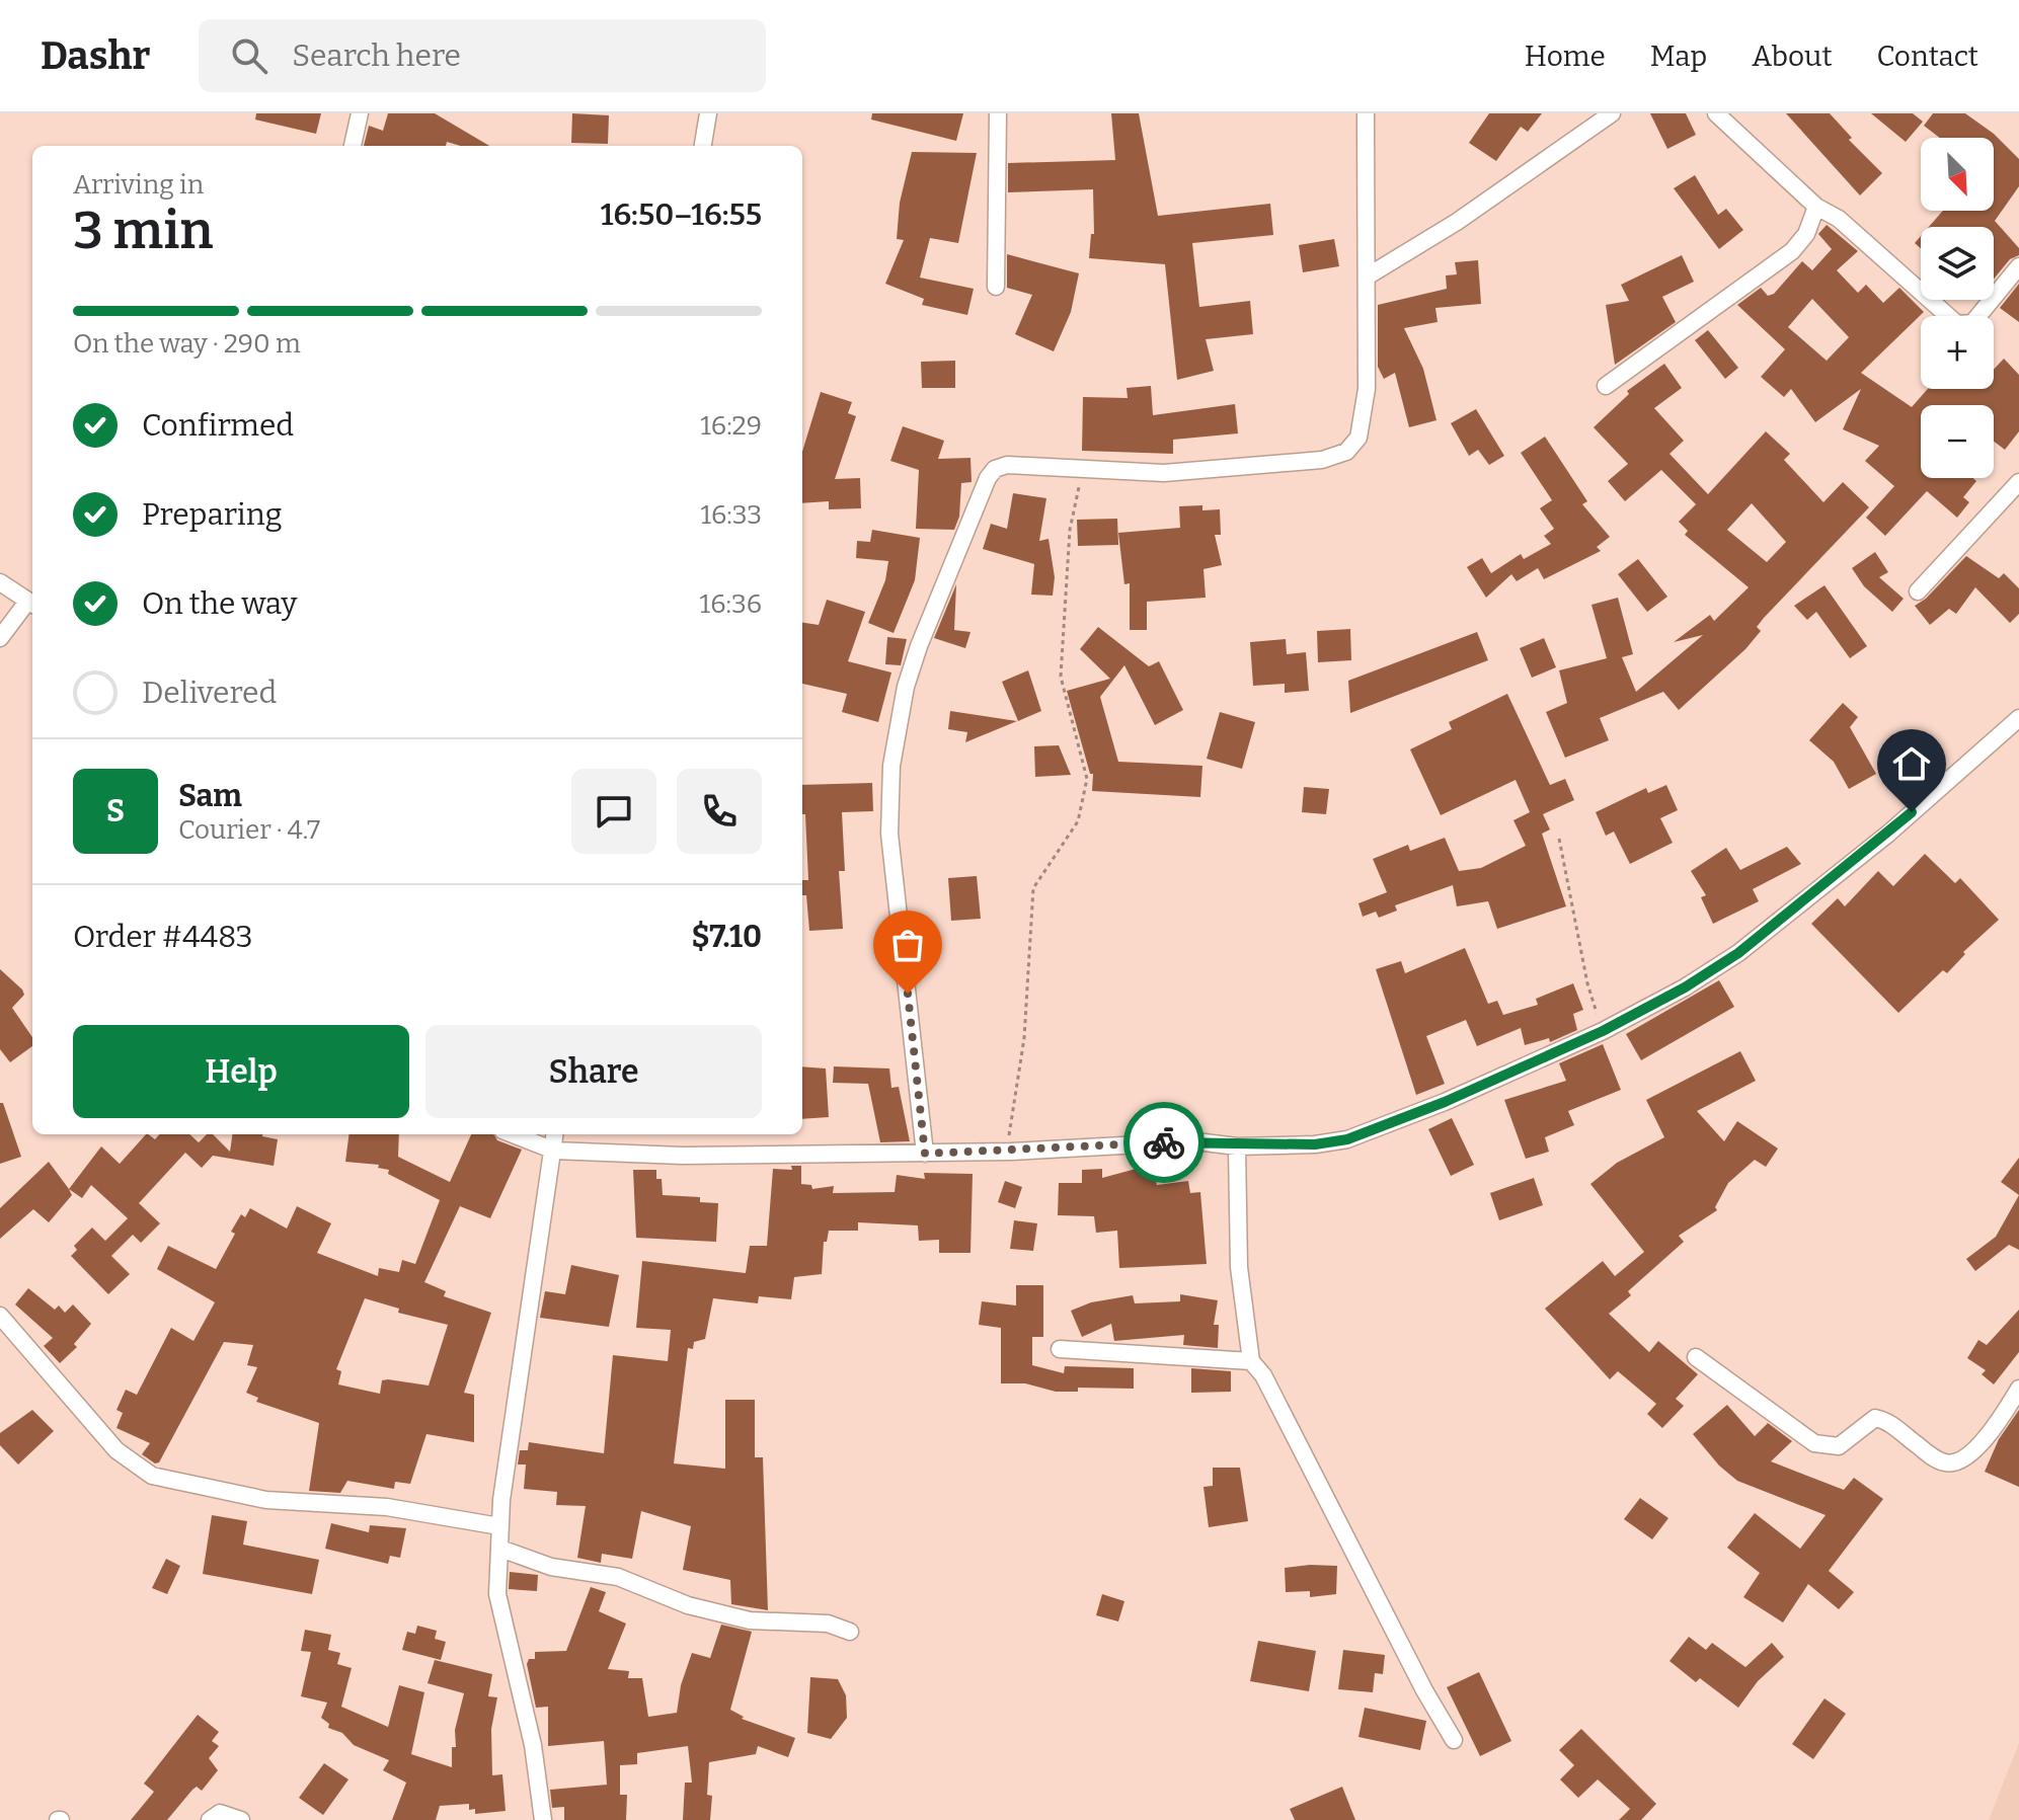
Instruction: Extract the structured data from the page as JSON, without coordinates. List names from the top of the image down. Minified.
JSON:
{"north":"bottom right","page":{"header":"Dashr","search":"Search here","nav":["Home","Map","About","Contact"],"map_buttons":["+","−"],"heading":["3 min","Arriving in","16:50–16:55"],"panel":["Sam","Courier · 4.7","Order #4483","$7.10"],"bar":"On the way · 290 m","list":[["Confirmed","16:29"],["Preparing","16:33"],["On the way","16:36"],"Delivered"],"round":"S","buttons":["Help","Share"]}}
